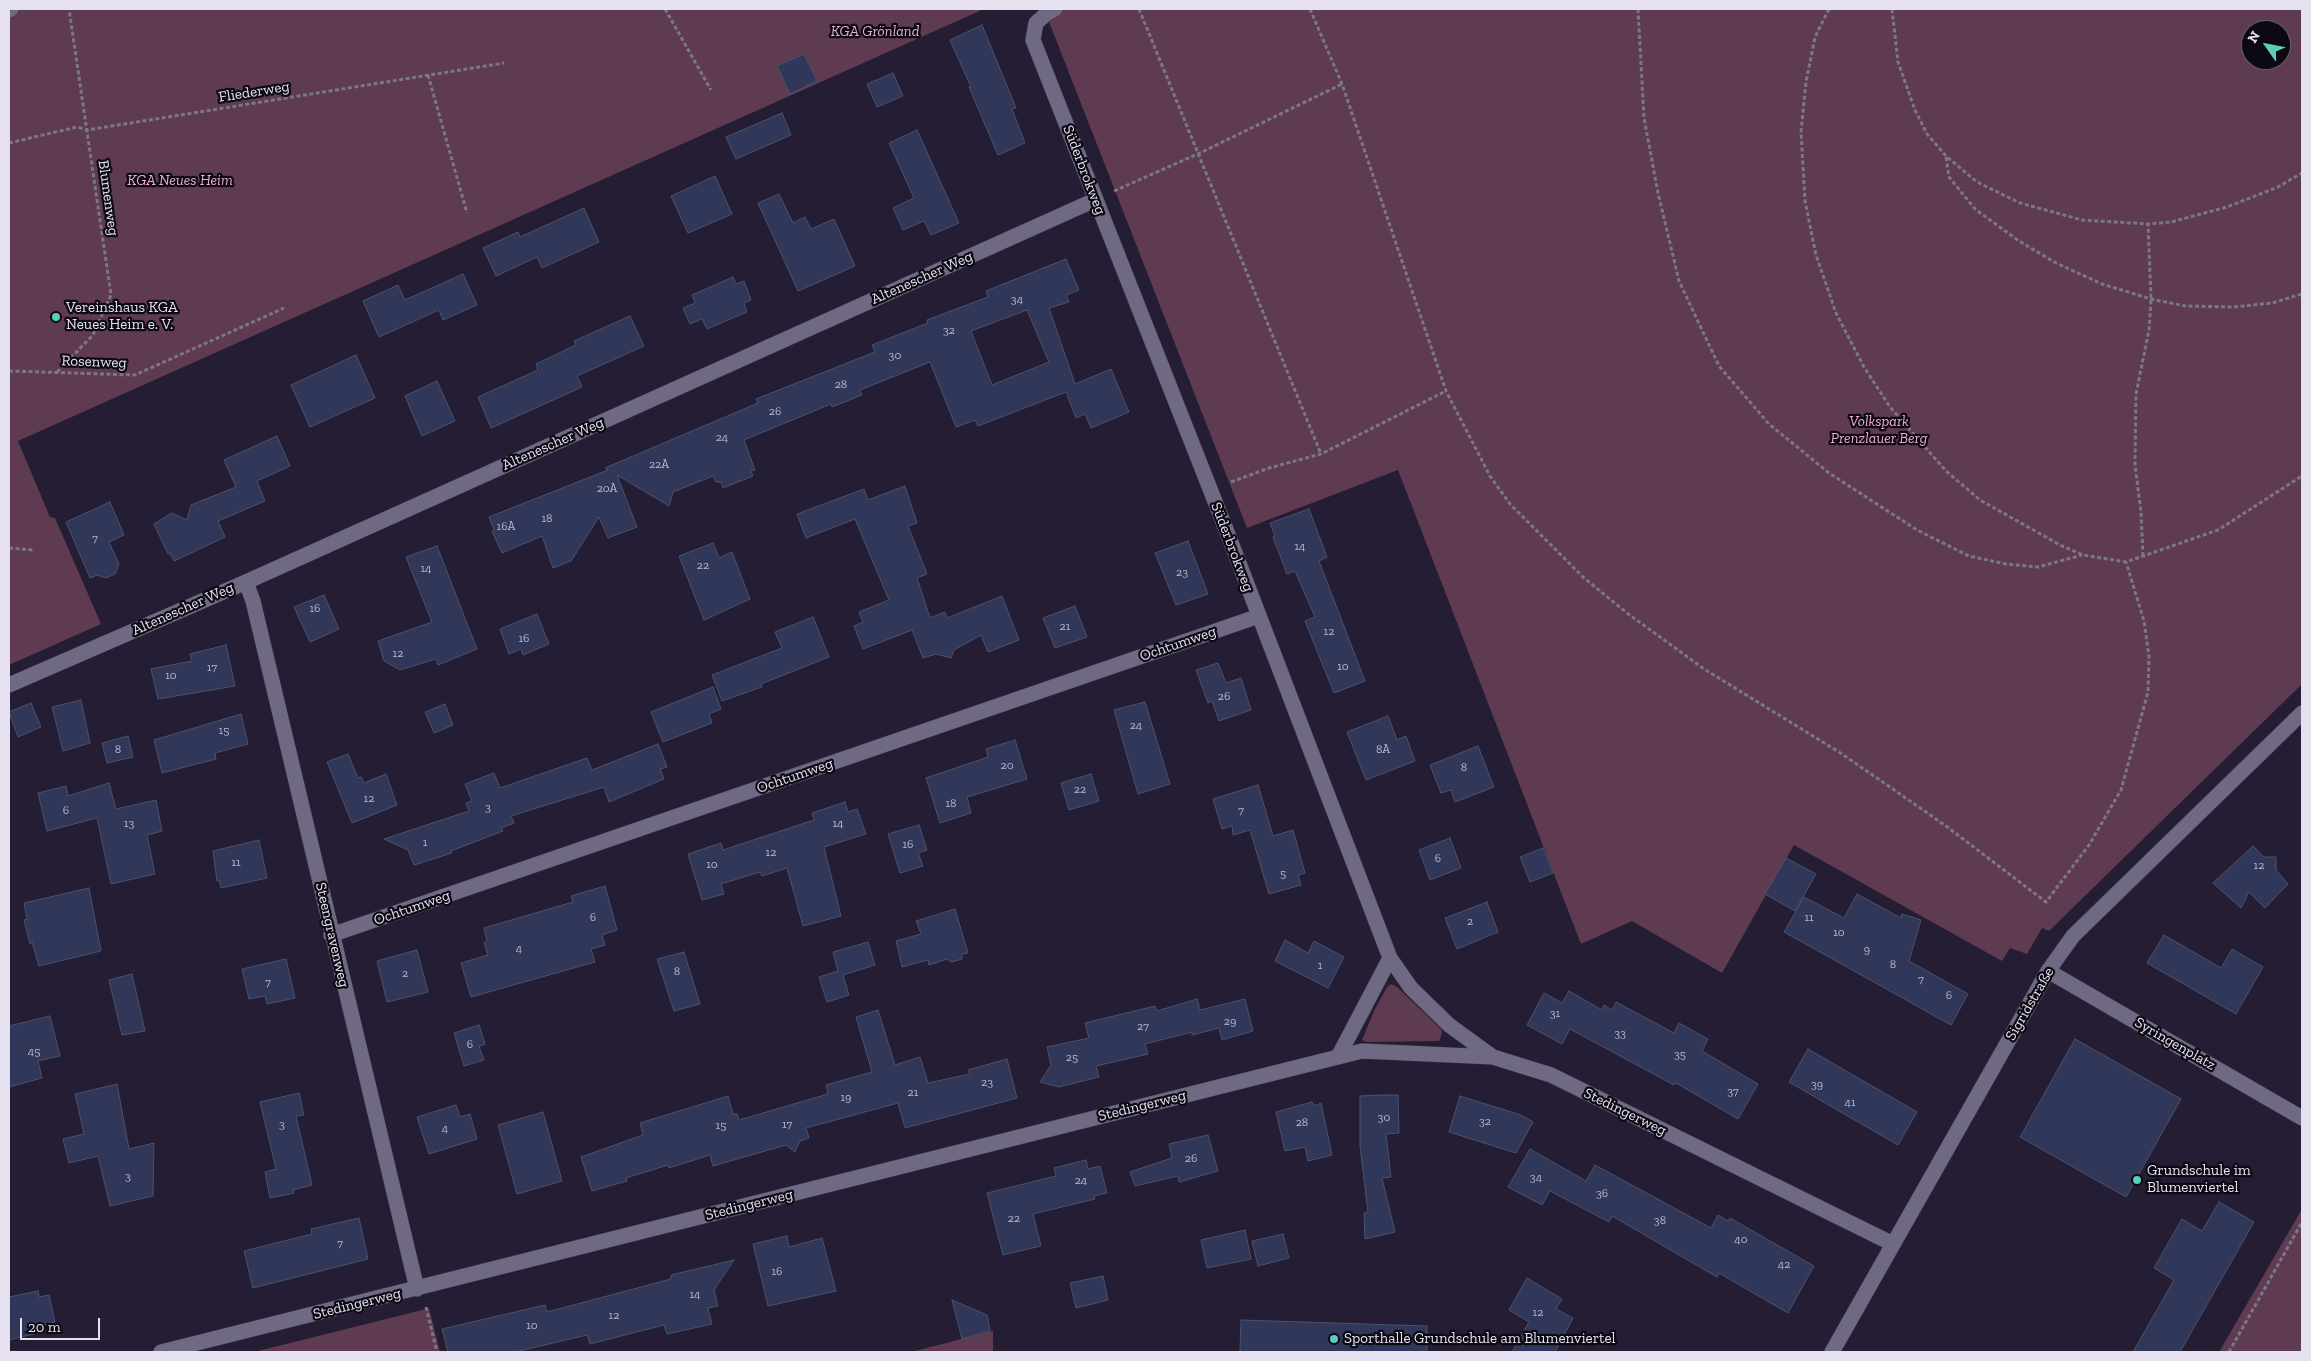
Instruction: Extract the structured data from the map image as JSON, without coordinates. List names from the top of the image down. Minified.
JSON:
{"streets":{"street":["Süderbrokweg","Altenescher Weg","Ochtumweg","Steengravenweg","Sigridstraße","Syringenplatz","Stedingerweg"],"path":["Fliederweg","Blumenweg","Rosenweg"]},"crossings":[["Fliederweg","Blumenweg"],["Süderbrokweg","Altenescher Weg"],["Süderbrokweg","Ochtumweg"],["Süderbrokweg","Stedingerweg"],["Blumenweg","Rosenweg"],["Altenescher Weg","Steengravenweg"],["Ochtumweg","Steengravenweg"],["Steengravenweg","Stedingerweg"],["Sigridstraße","Syringenplatz"],["Sigridstraße","Stedingerweg"]],"parks":["KGA Grönland","KGA Neues Heim","Volkspark Prenzlauer Berg"],"places":["Vereinshaus KGA Neues Heim e. V.","Grundschule im Blumenviertel","Sporthalle Grundschule am Blumenviertel"],"house_numbers":["34","32","30","28","26","24","22A","20A","18","16A","7","14","22","14","23","16","21","12","16","12","10","17","10","26","24","15","8","8A","20","8","22","12","18","3","6","7","13","14","1","16","12","6","11","10","12","5","6","11","2","10","4","9","8","1","8","2","7","7","6","31","29","27","33","6","45","35","25","23","39","37","21","19","41","30","32","28","3","17","15","4","26","3","34","24","36","22","38","40","7","42","16","14","12","12","10"],"scale_bar":"20 m","north":"top left"}
